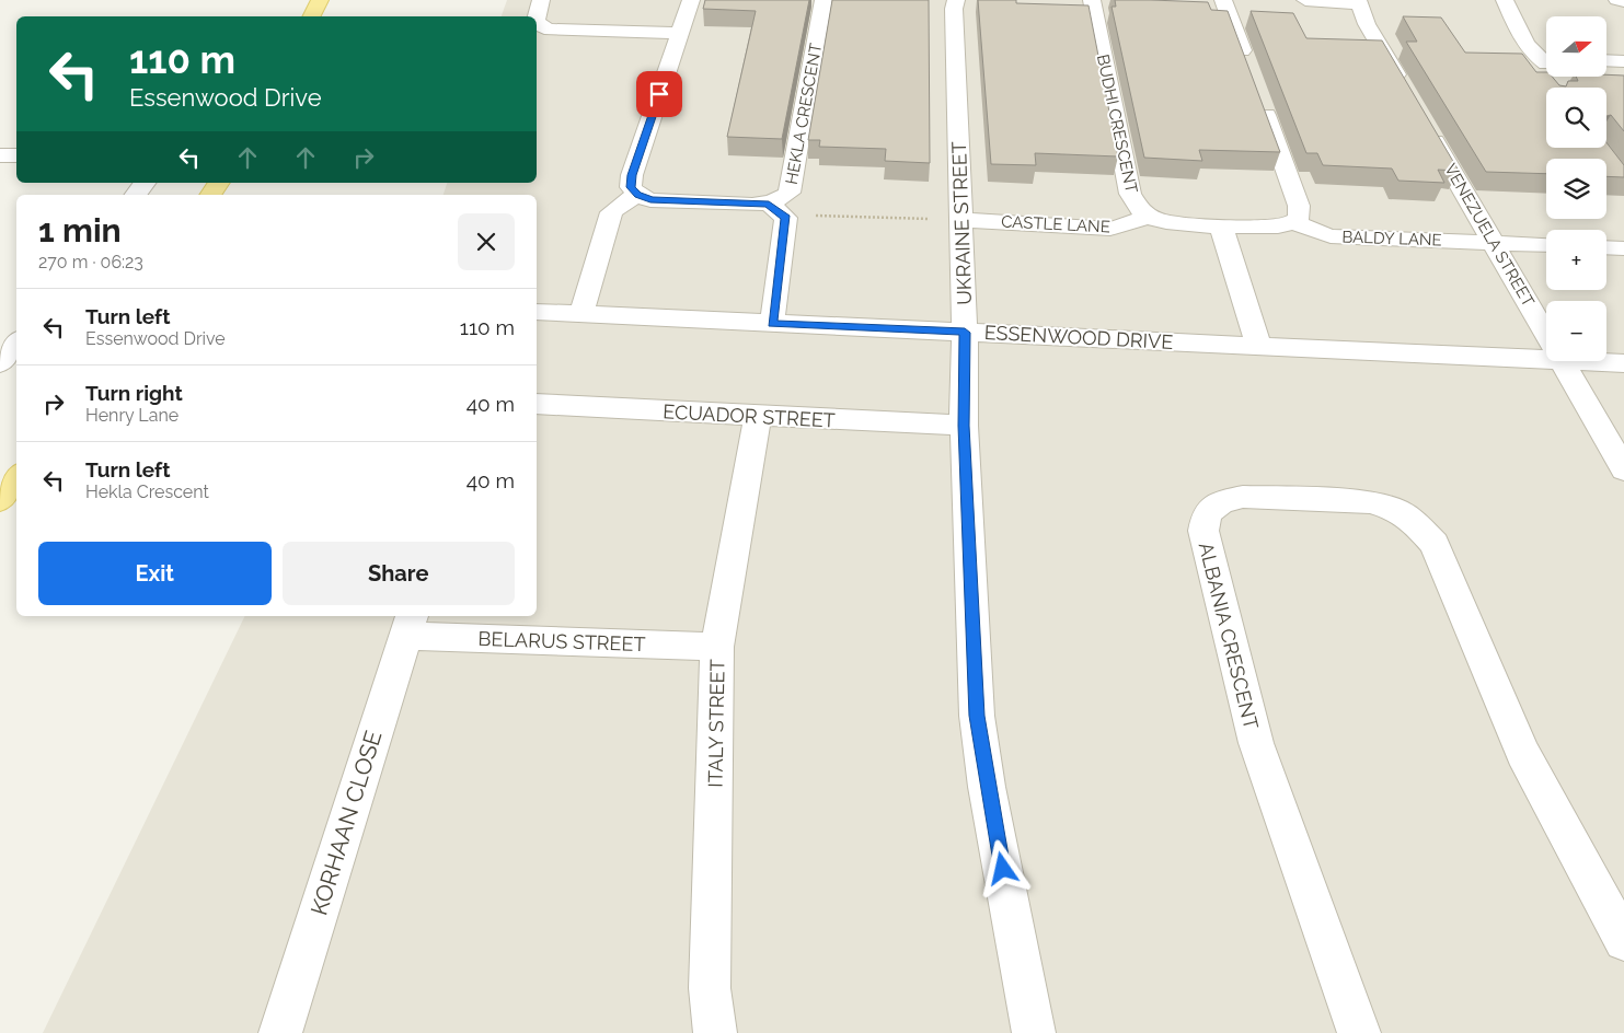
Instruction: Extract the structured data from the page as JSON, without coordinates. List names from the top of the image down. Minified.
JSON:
{"streets":{"street":["HEKLA CRESCENT","BUDHI CRESCENT","UKRAINE STREET","CASTLE LANE","VENEZUELA STREET","BALDY LANE","ESSENWOOD DRIVE","ECUADOR STREET","ALBANIA CRESCENT","BELARUS STREET","ITALY STREET","KORHAAN CLOSE"]},"crossings":[["BUDHI CRESCENT","CASTLE LANE"],["BUDHI CRESCENT","BALDY LANE"],["UKRAINE STREET","CASTLE LANE"],["UKRAINE STREET","ESSENWOOD DRIVE"],["UKRAINE STREET","ECUADOR STREET"],["VENEZUELA STREET","BALDY LANE"],["ECUADOR STREET","ITALY STREET"],["BELARUS STREET","ITALY STREET"],["BELARUS STREET","KORHAAN CLOSE"]],"north":"right","page":{"map_buttons":["+","−"],"turn":["110 m","Essenwood Drive"],"heading":["1 min","270 m · 06:23"],"list":[{"name":"Turn left","note":"Essenwood Drive","value":"110 m"},{"name":"Turn right","note":"Henry Lane","value":"40 m"},{"name":"Turn left","note":"Hekla Crescent","value":"40 m"}],"buttons":["Exit","Share"]}}
